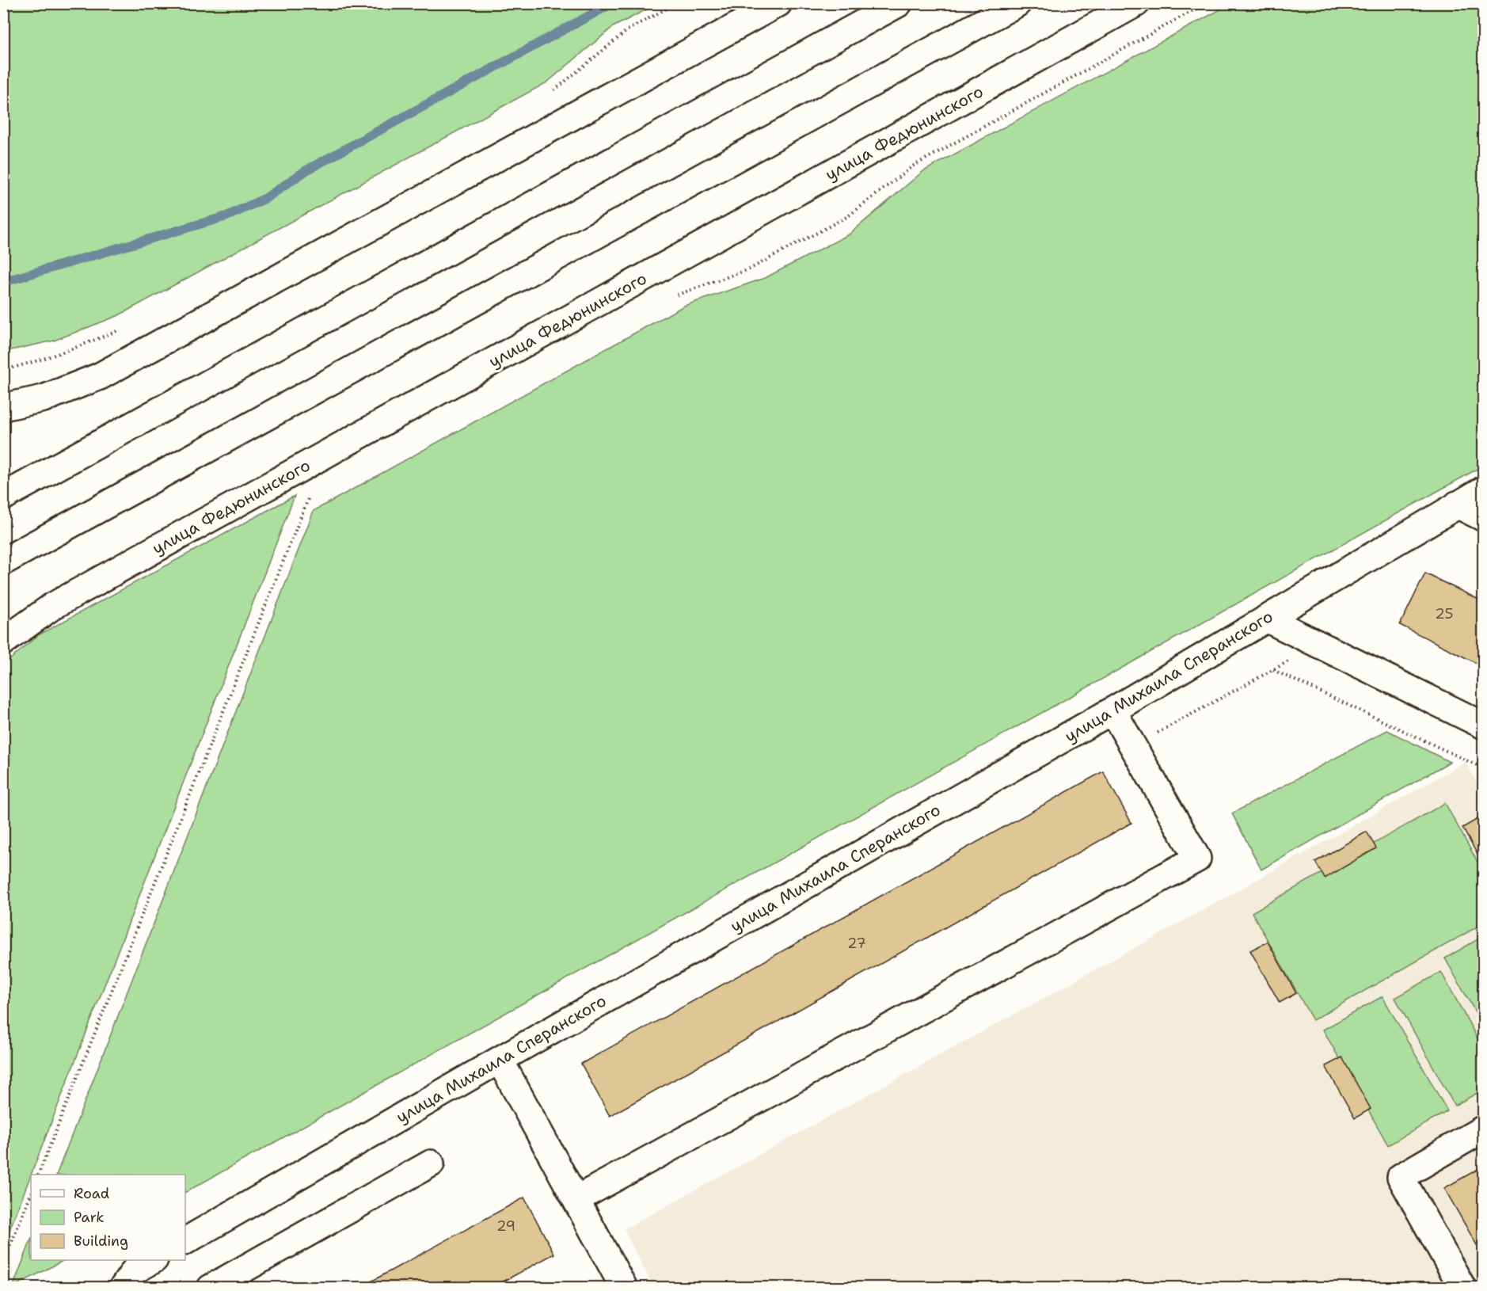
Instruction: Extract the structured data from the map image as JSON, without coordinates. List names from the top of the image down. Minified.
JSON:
{"streets":{"main road":["улица Федюнинского","улица Михаила Сперанского"]},"house_numbers":["25","27","29"],"legend":["Road","Park","Building"]}
